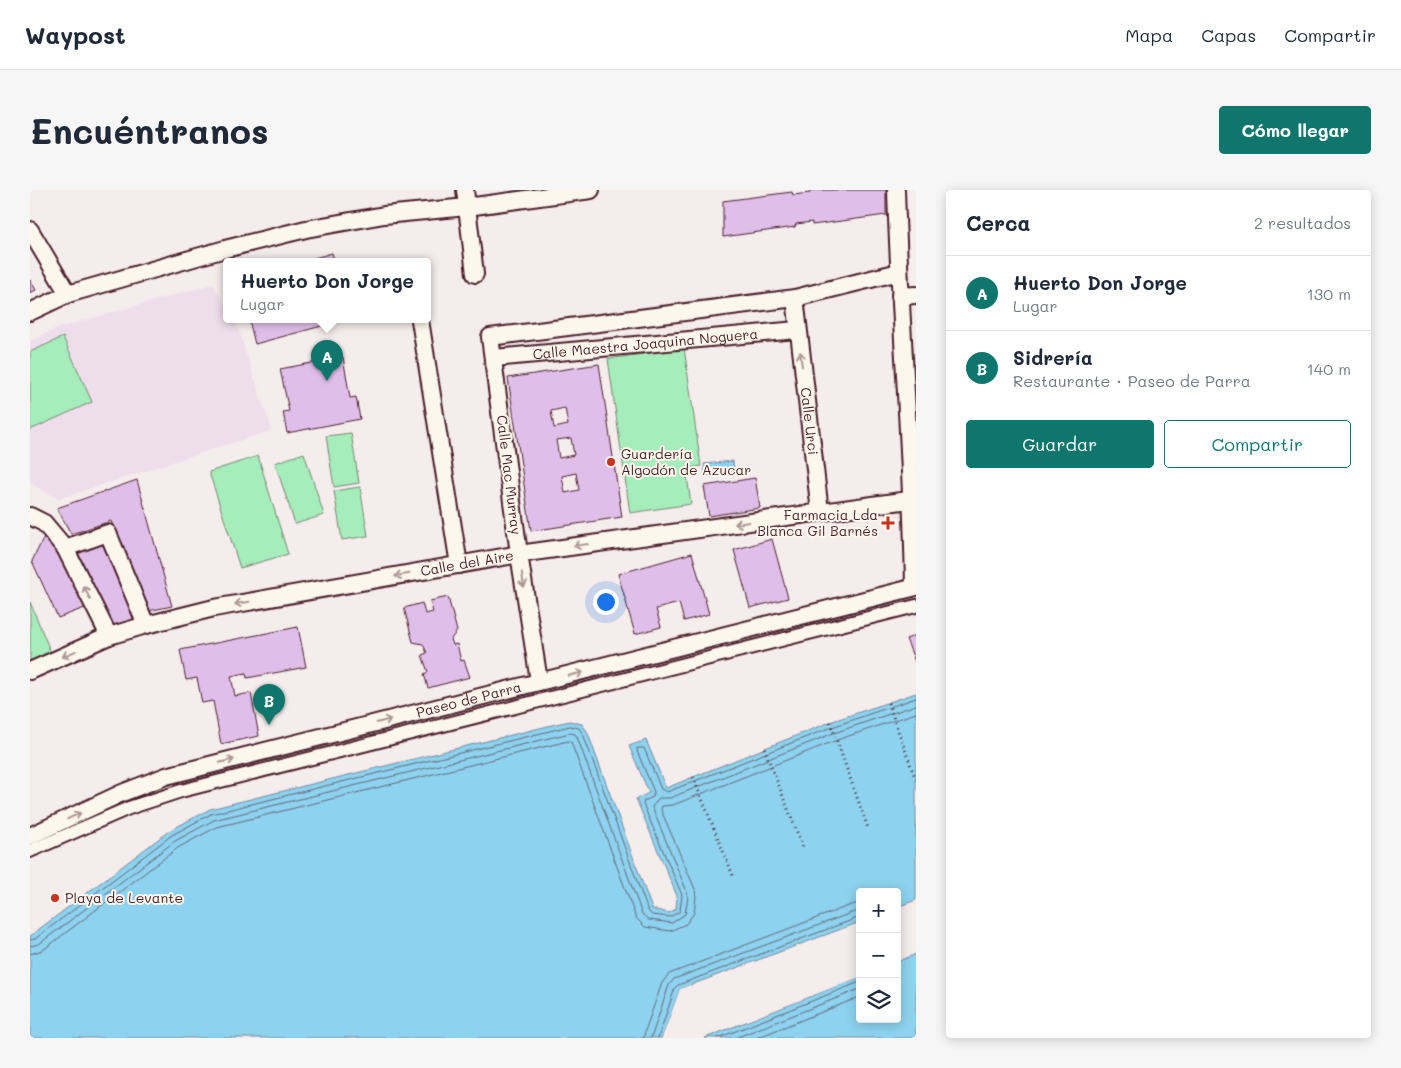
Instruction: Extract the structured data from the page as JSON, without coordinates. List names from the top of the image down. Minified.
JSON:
{"streets":{"street":["Calle Maestra Joaquina Noguera","Calle Urci","Calle Mac Murray","Calle del Aire","Paseo de Parra"]},"crossings":[["Calle Maestra Joaquina Noguera","Calle Urci"],["Calle Maestra Joaquina Noguera","Calle Mac Murray"],["Calle Urci","Calle Mac Murray"],["Calle Urci","Calle del Aire"],["Calle Mac Murray","Calle del Aire"],["Calle Mac Murray","Paseo de Parra"]],"places":{"other":["Guardería Algodón de Azucar","Playa de Levante"],"health":["Farmacia Lda Blanca Gil Barnés"]},"page":{"header":"Waypost","nav":["Mapa","Capas","Compartir"],"buttons":["Cómo llegar",["Guardar","Compartir"]],"title":"Encuéntranos","heading":["Cerca","2 resultados"],"list":[{"mark":"A","name":"Huerto Don Jorge","note":"Lugar","value":"130 m"},{"mark":"B","name":"Sidrería","note":"Restaurante · Paseo de Parra","value":"140 m"}],"popup":["Huerto Don Jorge","Lugar"],"pins":["A","B"],"map_buttons":["+","−"]}}
